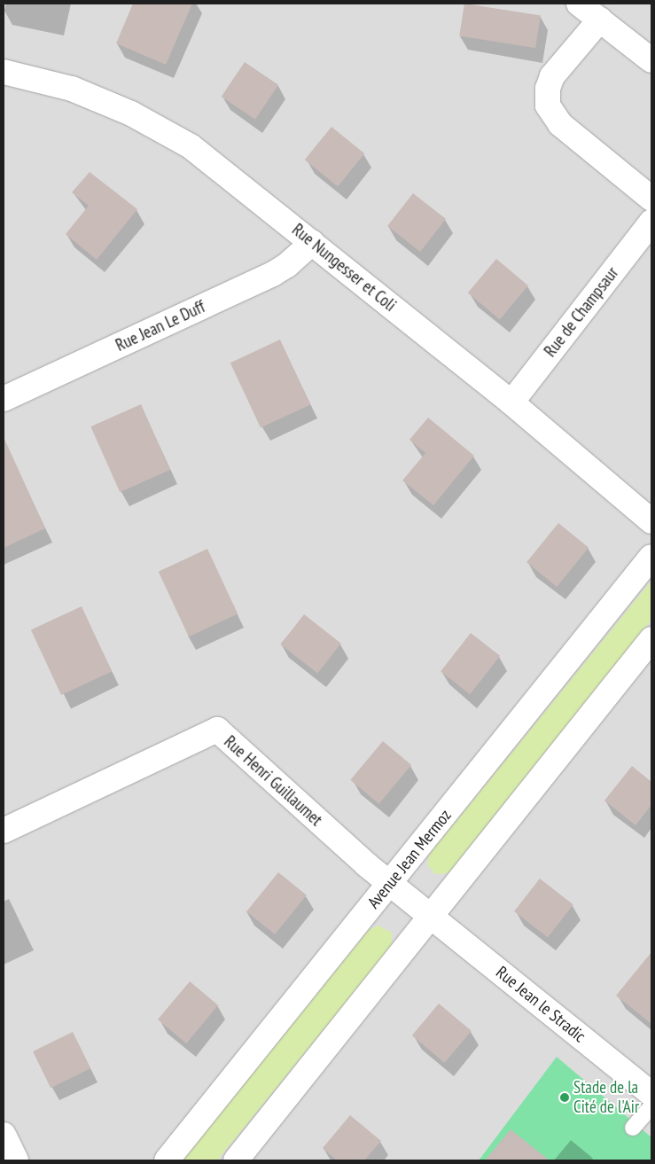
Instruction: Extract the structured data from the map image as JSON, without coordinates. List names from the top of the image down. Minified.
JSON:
{"streets":{"street":["Rue Nungesser et Coli","Rue de Champsaur","Rue Jean Le Duff","Rue Henri Guillaumet","Avenue Jean Mermoz","Rue Jean le Stradic"]},"crossings":[["Rue Nungesser et Coli","Rue de Champsaur"],["Rue Nungesser et Coli","Rue Jean Le Duff"],["Rue Henri Guillaumet","Avenue Jean Mermoz"],["Rue Henri Guillaumet","Rue Jean le Stradic"]],"places":["Stade de la Cité de l'Air"]}
